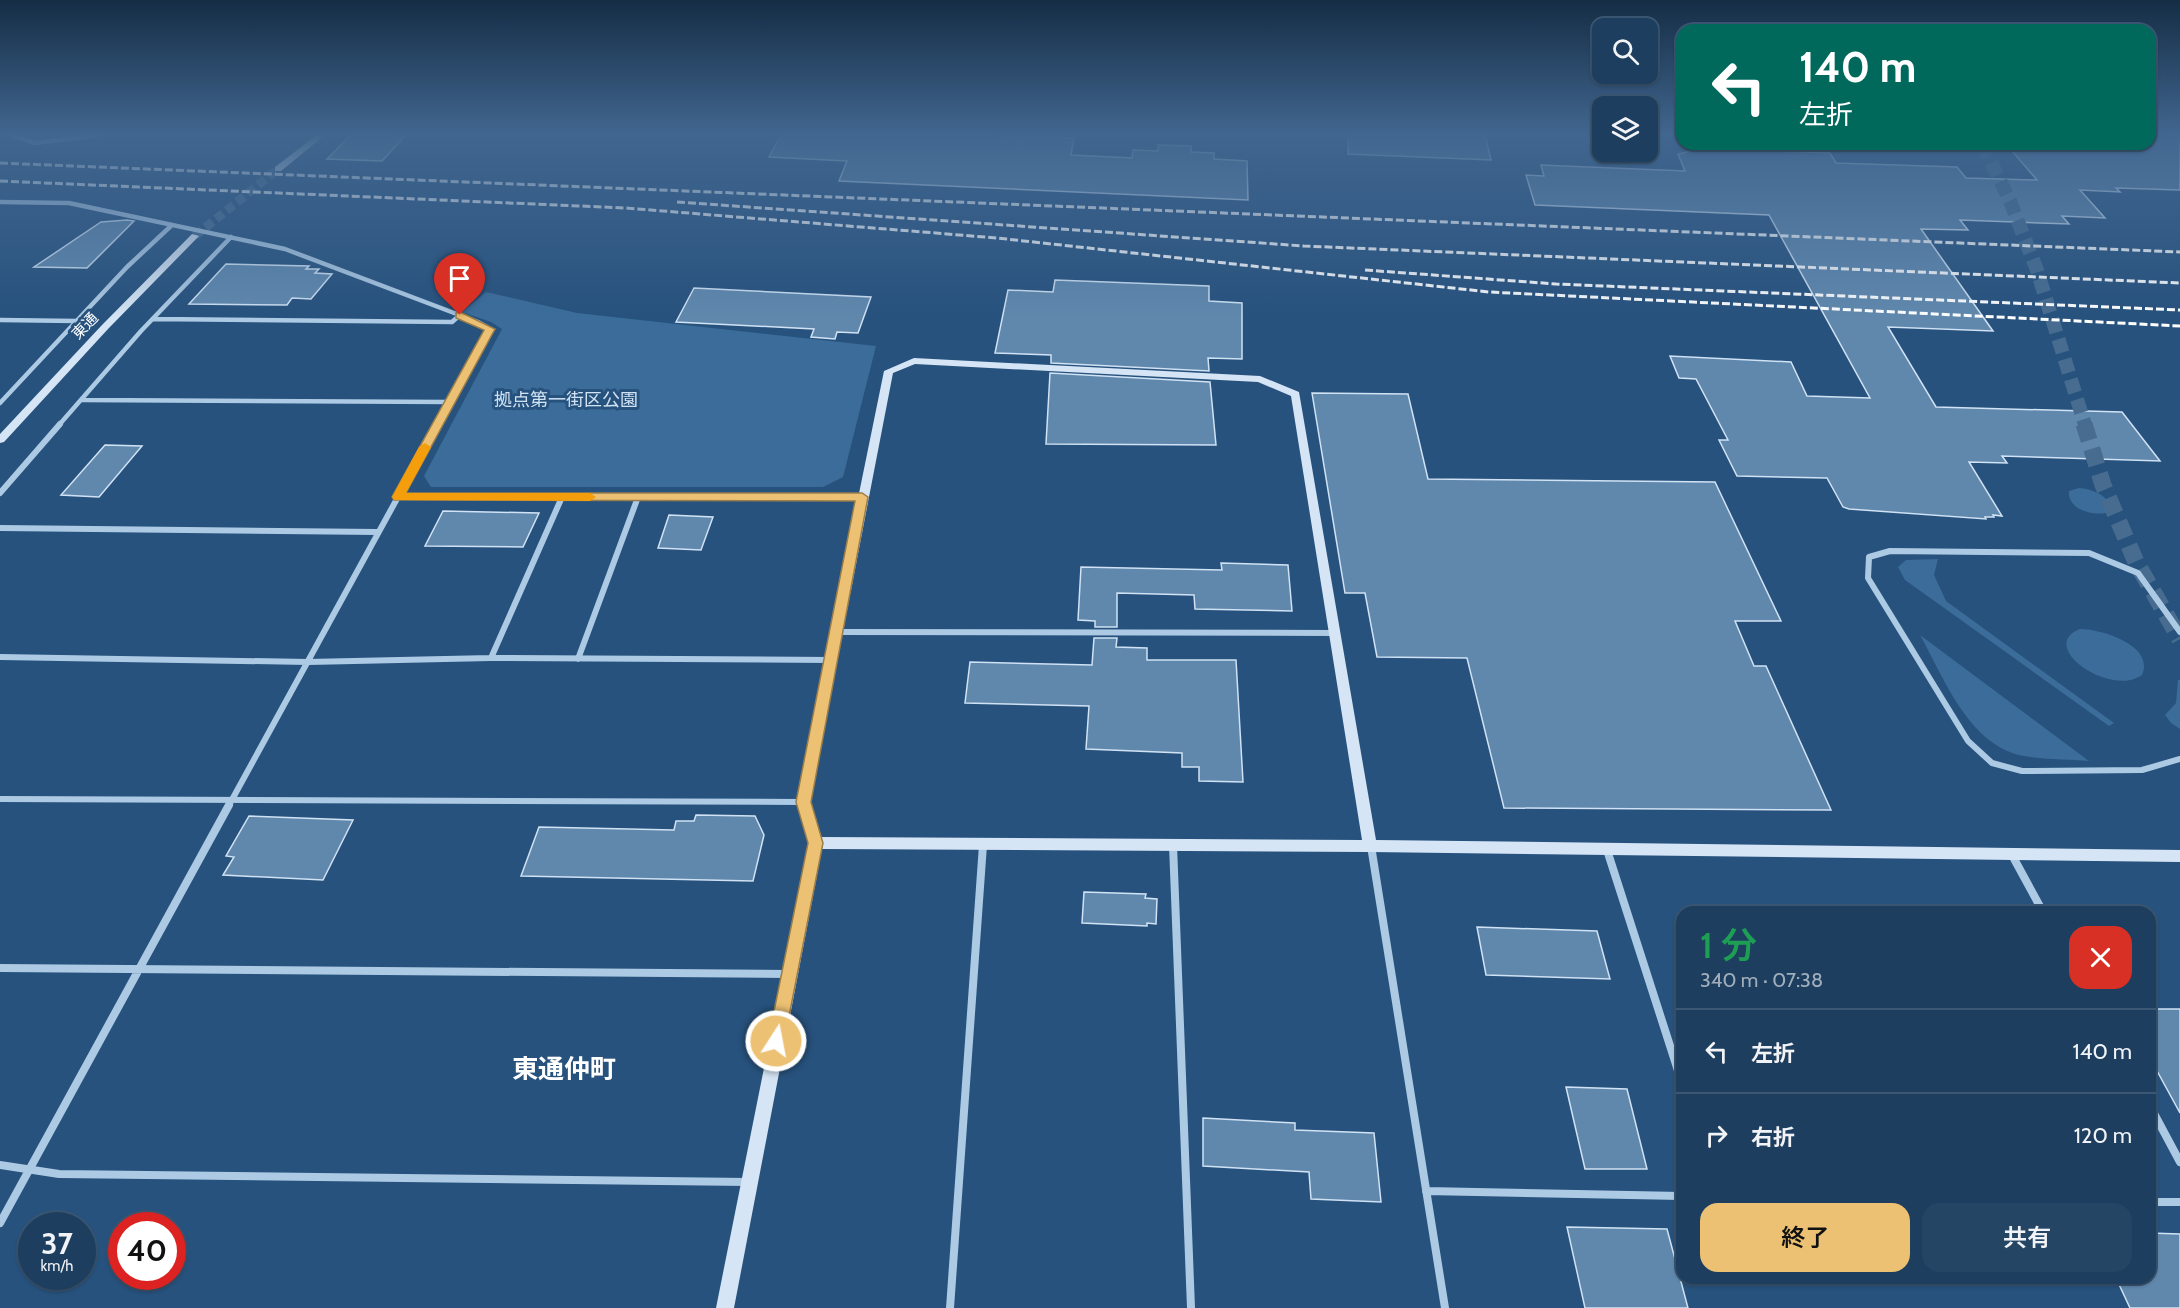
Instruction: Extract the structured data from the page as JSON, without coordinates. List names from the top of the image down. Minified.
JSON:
{"streets":{"street":["東通"]},"districts":["東通仲町"],"parks":["拠点第一街区公園"],"page":{"turn":["140 m","左折"],"heading":["1 分","340 m · 07:38"],"list":[{"name":"左折","value":"140 m"},{"name":"右折","value":"120 m"}],"buttons":["終了","共有"],"speed":"37 km/h","limit":"40"}}
